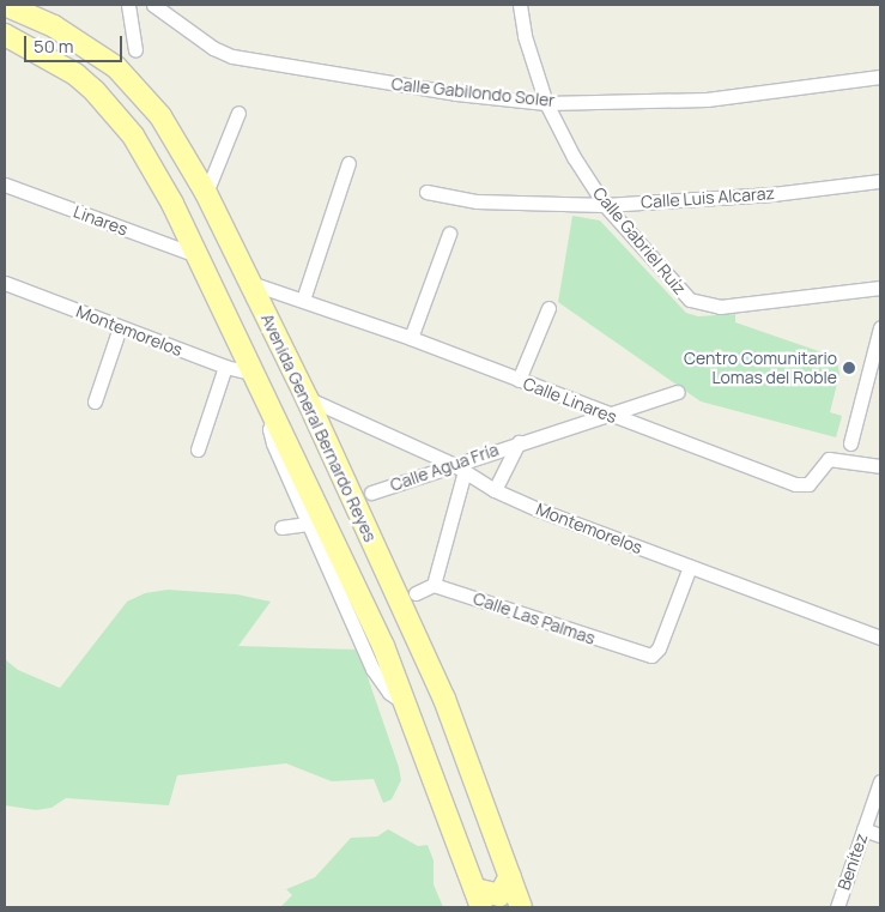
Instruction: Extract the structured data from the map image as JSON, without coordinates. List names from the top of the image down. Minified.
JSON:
{"streets":{"main road":["Avenida General Bernardo Reyes"],"street":["Calle Gabilondo Soler","Calle Luis Alcaraz","Linares","Calle Gabriel Ruíz","Montemorelos","Calle Linares","Calle Agua Fría","Calle Las Palmas","Benítez"]},"crossings":[["Calle Gabilondo Soler","Calle Gabriel Ruíz"],["Calle Luis Alcaraz","Calle Gabriel Ruíz"],["Linares","Avenida General Bernardo Reyes"],["Montemorelos","Avenida General Bernardo Reyes"],["Montemorelos","Calle Agua Fría"],["Montemorelos","Calle Las Palmas"],["Calle Linares","Avenida General Bernardo Reyes"],["Calle Linares","Calle Agua Fría"]],"places":["Centro Comunitario Lomas del Roble"],"scale_bar":"50 m"}
